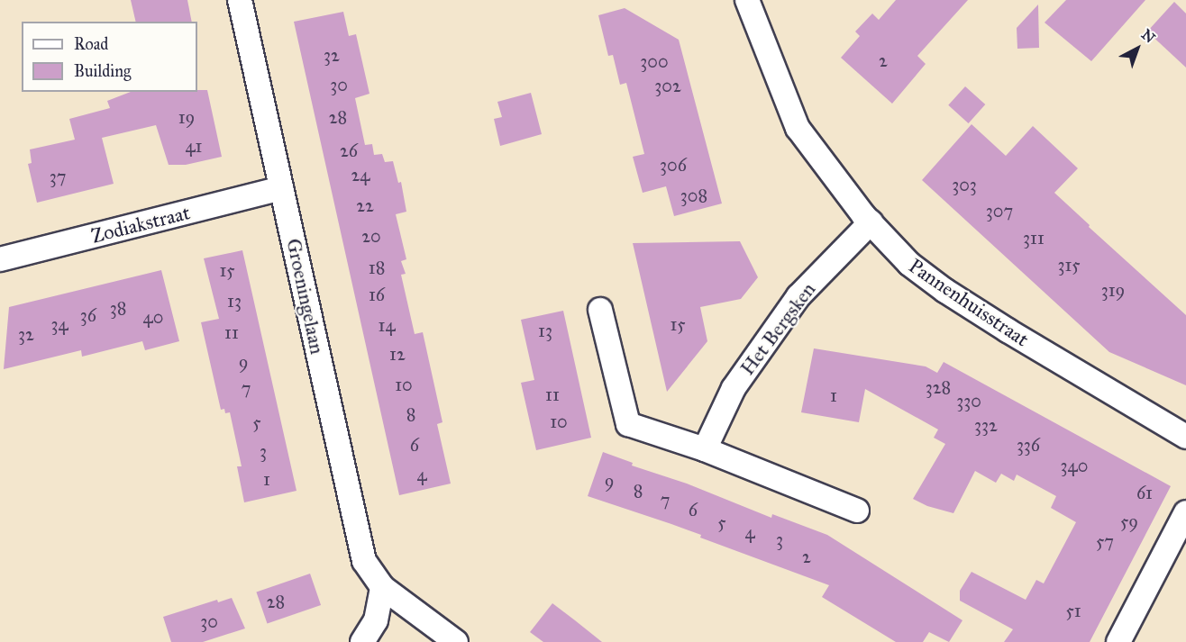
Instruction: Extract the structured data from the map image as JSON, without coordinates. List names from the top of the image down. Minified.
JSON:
{"streets":{"street":["Zodiakstraat","Groeningelaan","Pannenhuisstraat","Het Bergsken"]},"crossings":[["Zodiakstraat","Groeningelaan"],["Pannenhuisstraat","Het Bergsken"]],"house_numbers":["32","2","300","30","302","19","28","41","26","306","24","37","303","308","22","307","20","311","315","18","15","319","16","13","38","36","40","34","15","14","13","11","32","12","9","10","328","7","11","1","330","8","10","5","332","6","336","3","340","4","1","9","8","61","7","6","59","5","4","3","57","2","28","51","30"],"legend":["Road","Building"],"north":"top right"}
